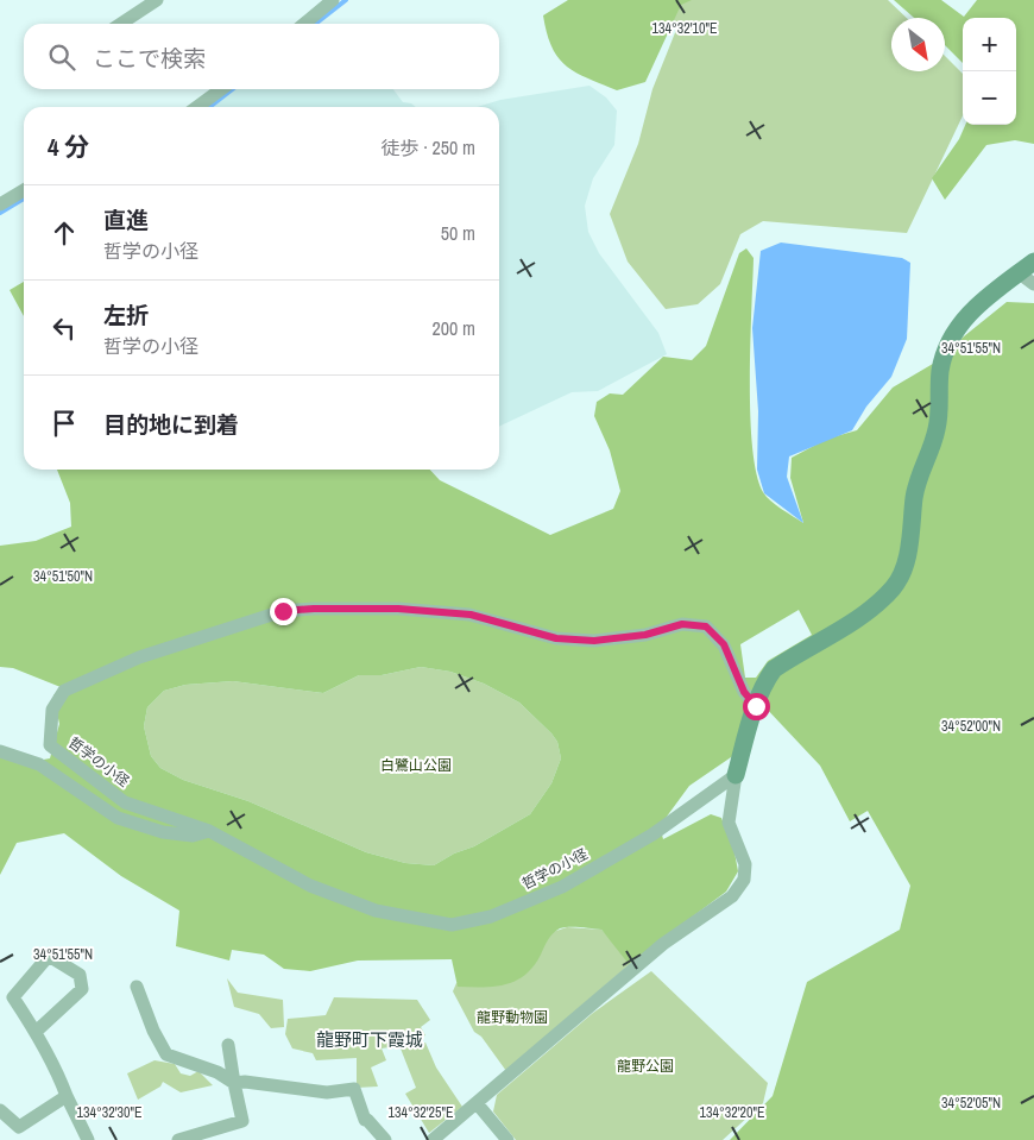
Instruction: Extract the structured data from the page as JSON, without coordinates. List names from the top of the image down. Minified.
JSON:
{"streets":{"street":["哲学の小径"]},"districts":["龍野町下霞城"],"parks":["白鷺山公園","龍野動物園","龍野公園"],"north":"bottom right","page":{"map_buttons":["+","−"],"search":"ここで検索","heading":["4 分","徒歩 · 250 m"],"list":[["直進","哲学の小径","50 m"],["左折","哲学の小径","200 m"],"目的地に到着"]},"coordinates":["134°32'10\"E","34°51'55\"N","34°51'50\"N","34°52'00\"N","34°52'05\"N","134°32'30\"E","134°32'25\"E","134°32'20\"E"]}
